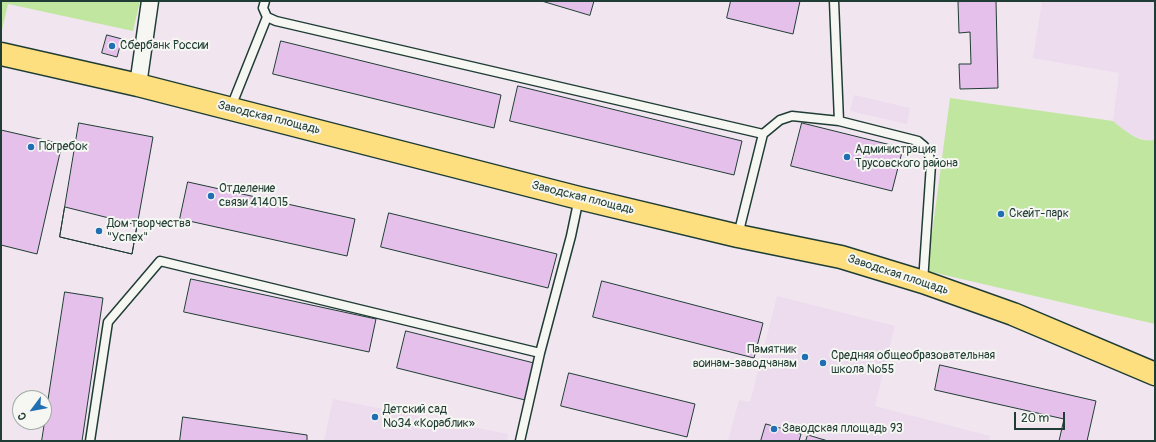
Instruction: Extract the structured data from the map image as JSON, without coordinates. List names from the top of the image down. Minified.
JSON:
{"streets":{"main road":["Заводская площадь"]},"places":["Сбербанк России","Погребок","Администрация Трусовского района","Отделение связи 414015","Скейт-парк","Дом творчества \"Успех\"","Памятник воинам-заводчанам","Средняя общеобразовательная школа №55","Детский сад №34 «Кораблик»","Заводская площадь 93"],"scale_bar":"20 m","north":"bottom left"}
